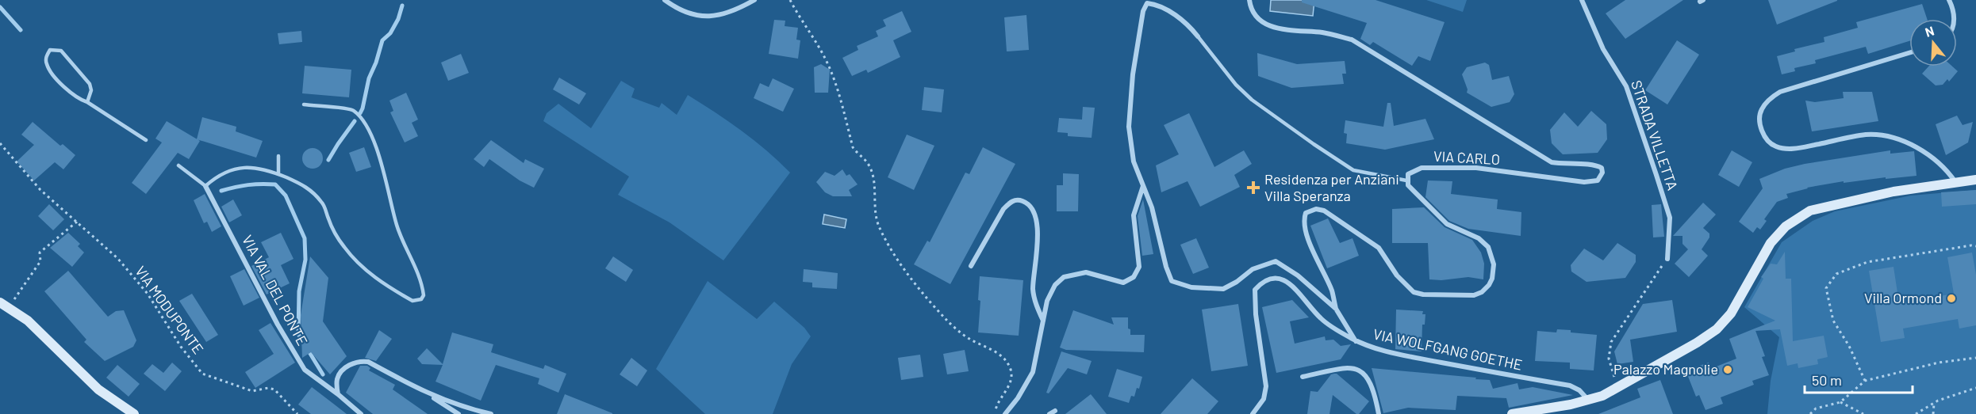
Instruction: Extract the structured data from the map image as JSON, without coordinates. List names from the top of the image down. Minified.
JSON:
{"streets":{"street":["STRADA VILLETTA","VIA CARLO","VIA VAL DEL PONTE","VIA WOLFGANG GOETHE"],"path":["VIA MODUPONTE"]},"places":{"health":["Residenza per Anziani Villa Speranza"],"other":["Villa Ormond","Palazzo Magnolie"]},"scale_bar":"50 m","north":"top"}
